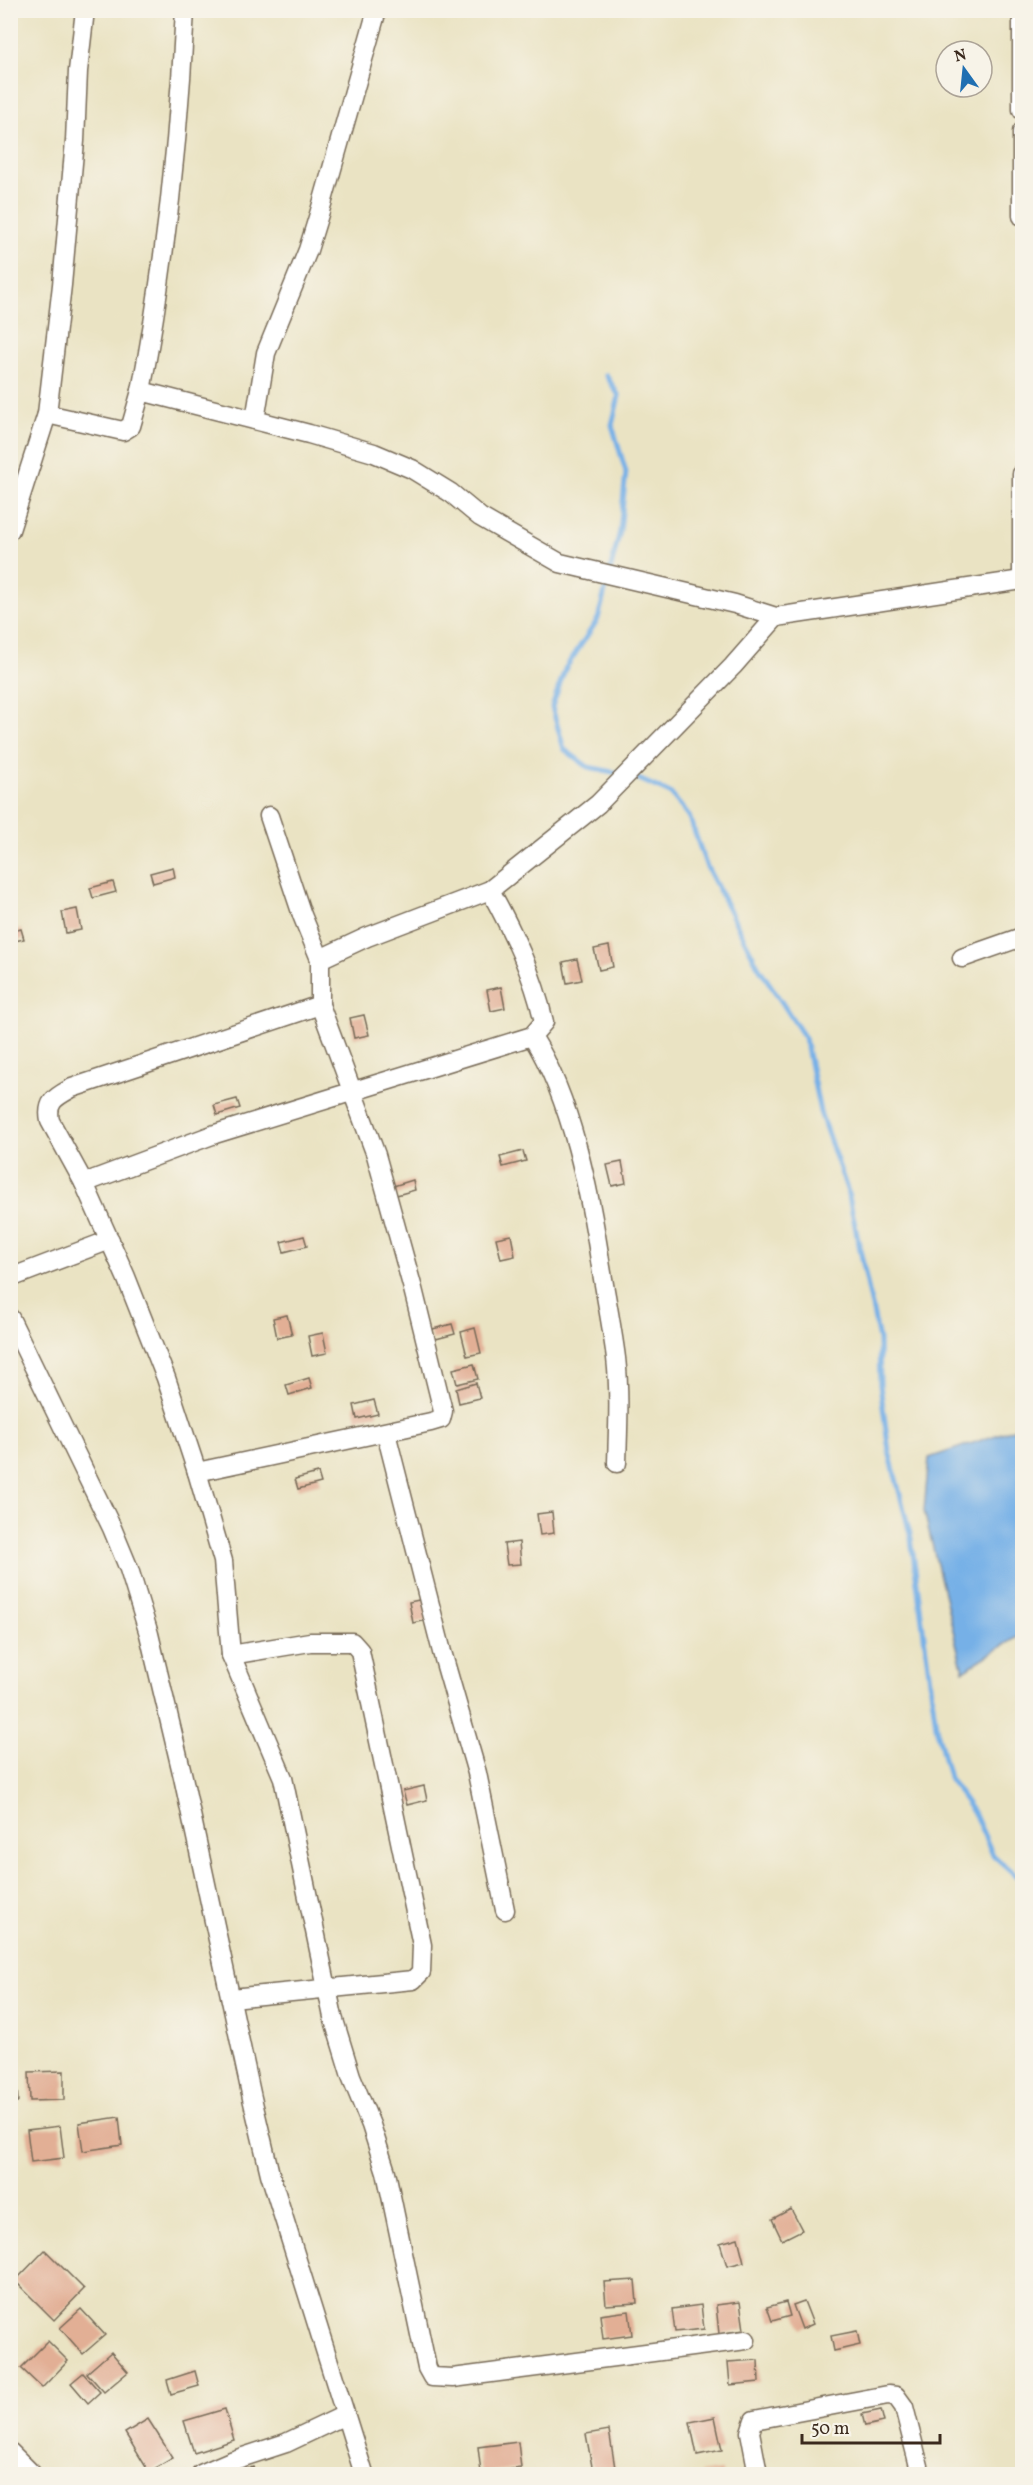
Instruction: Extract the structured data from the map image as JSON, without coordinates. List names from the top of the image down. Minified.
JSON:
{"scale_bar":"50 m","north":"top"}
